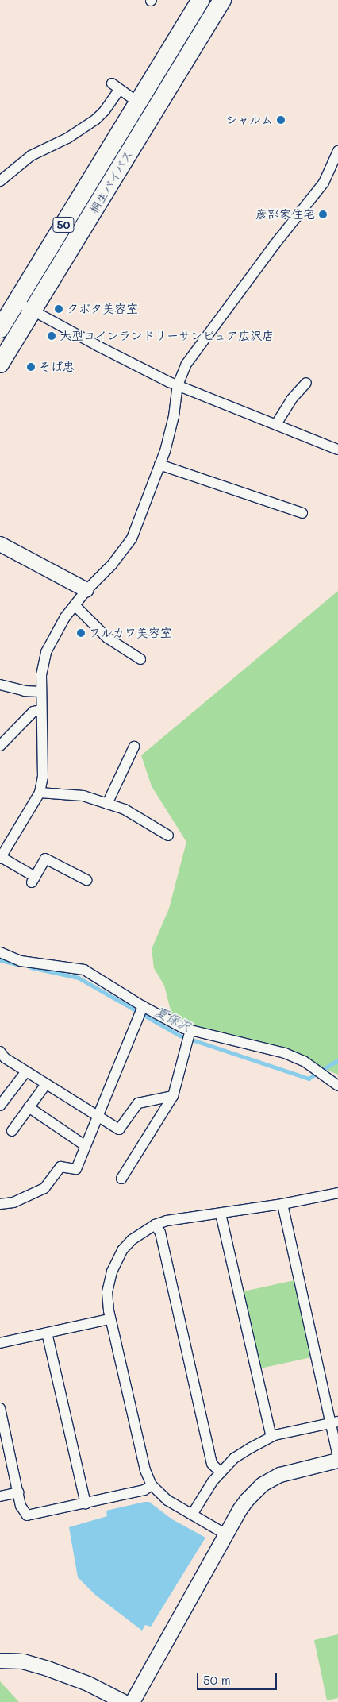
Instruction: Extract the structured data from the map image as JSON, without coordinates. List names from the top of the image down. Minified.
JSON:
{"streets":{"highway":["桐生バイパス","50"]},"water":["夏保沢"],"places":["シャルム","彦部家住宅","クボタ美容室","大型コインランドリーサンピュア広沢店","そば忠","フルカワ美容室"],"scale_bar":"50 m"}
